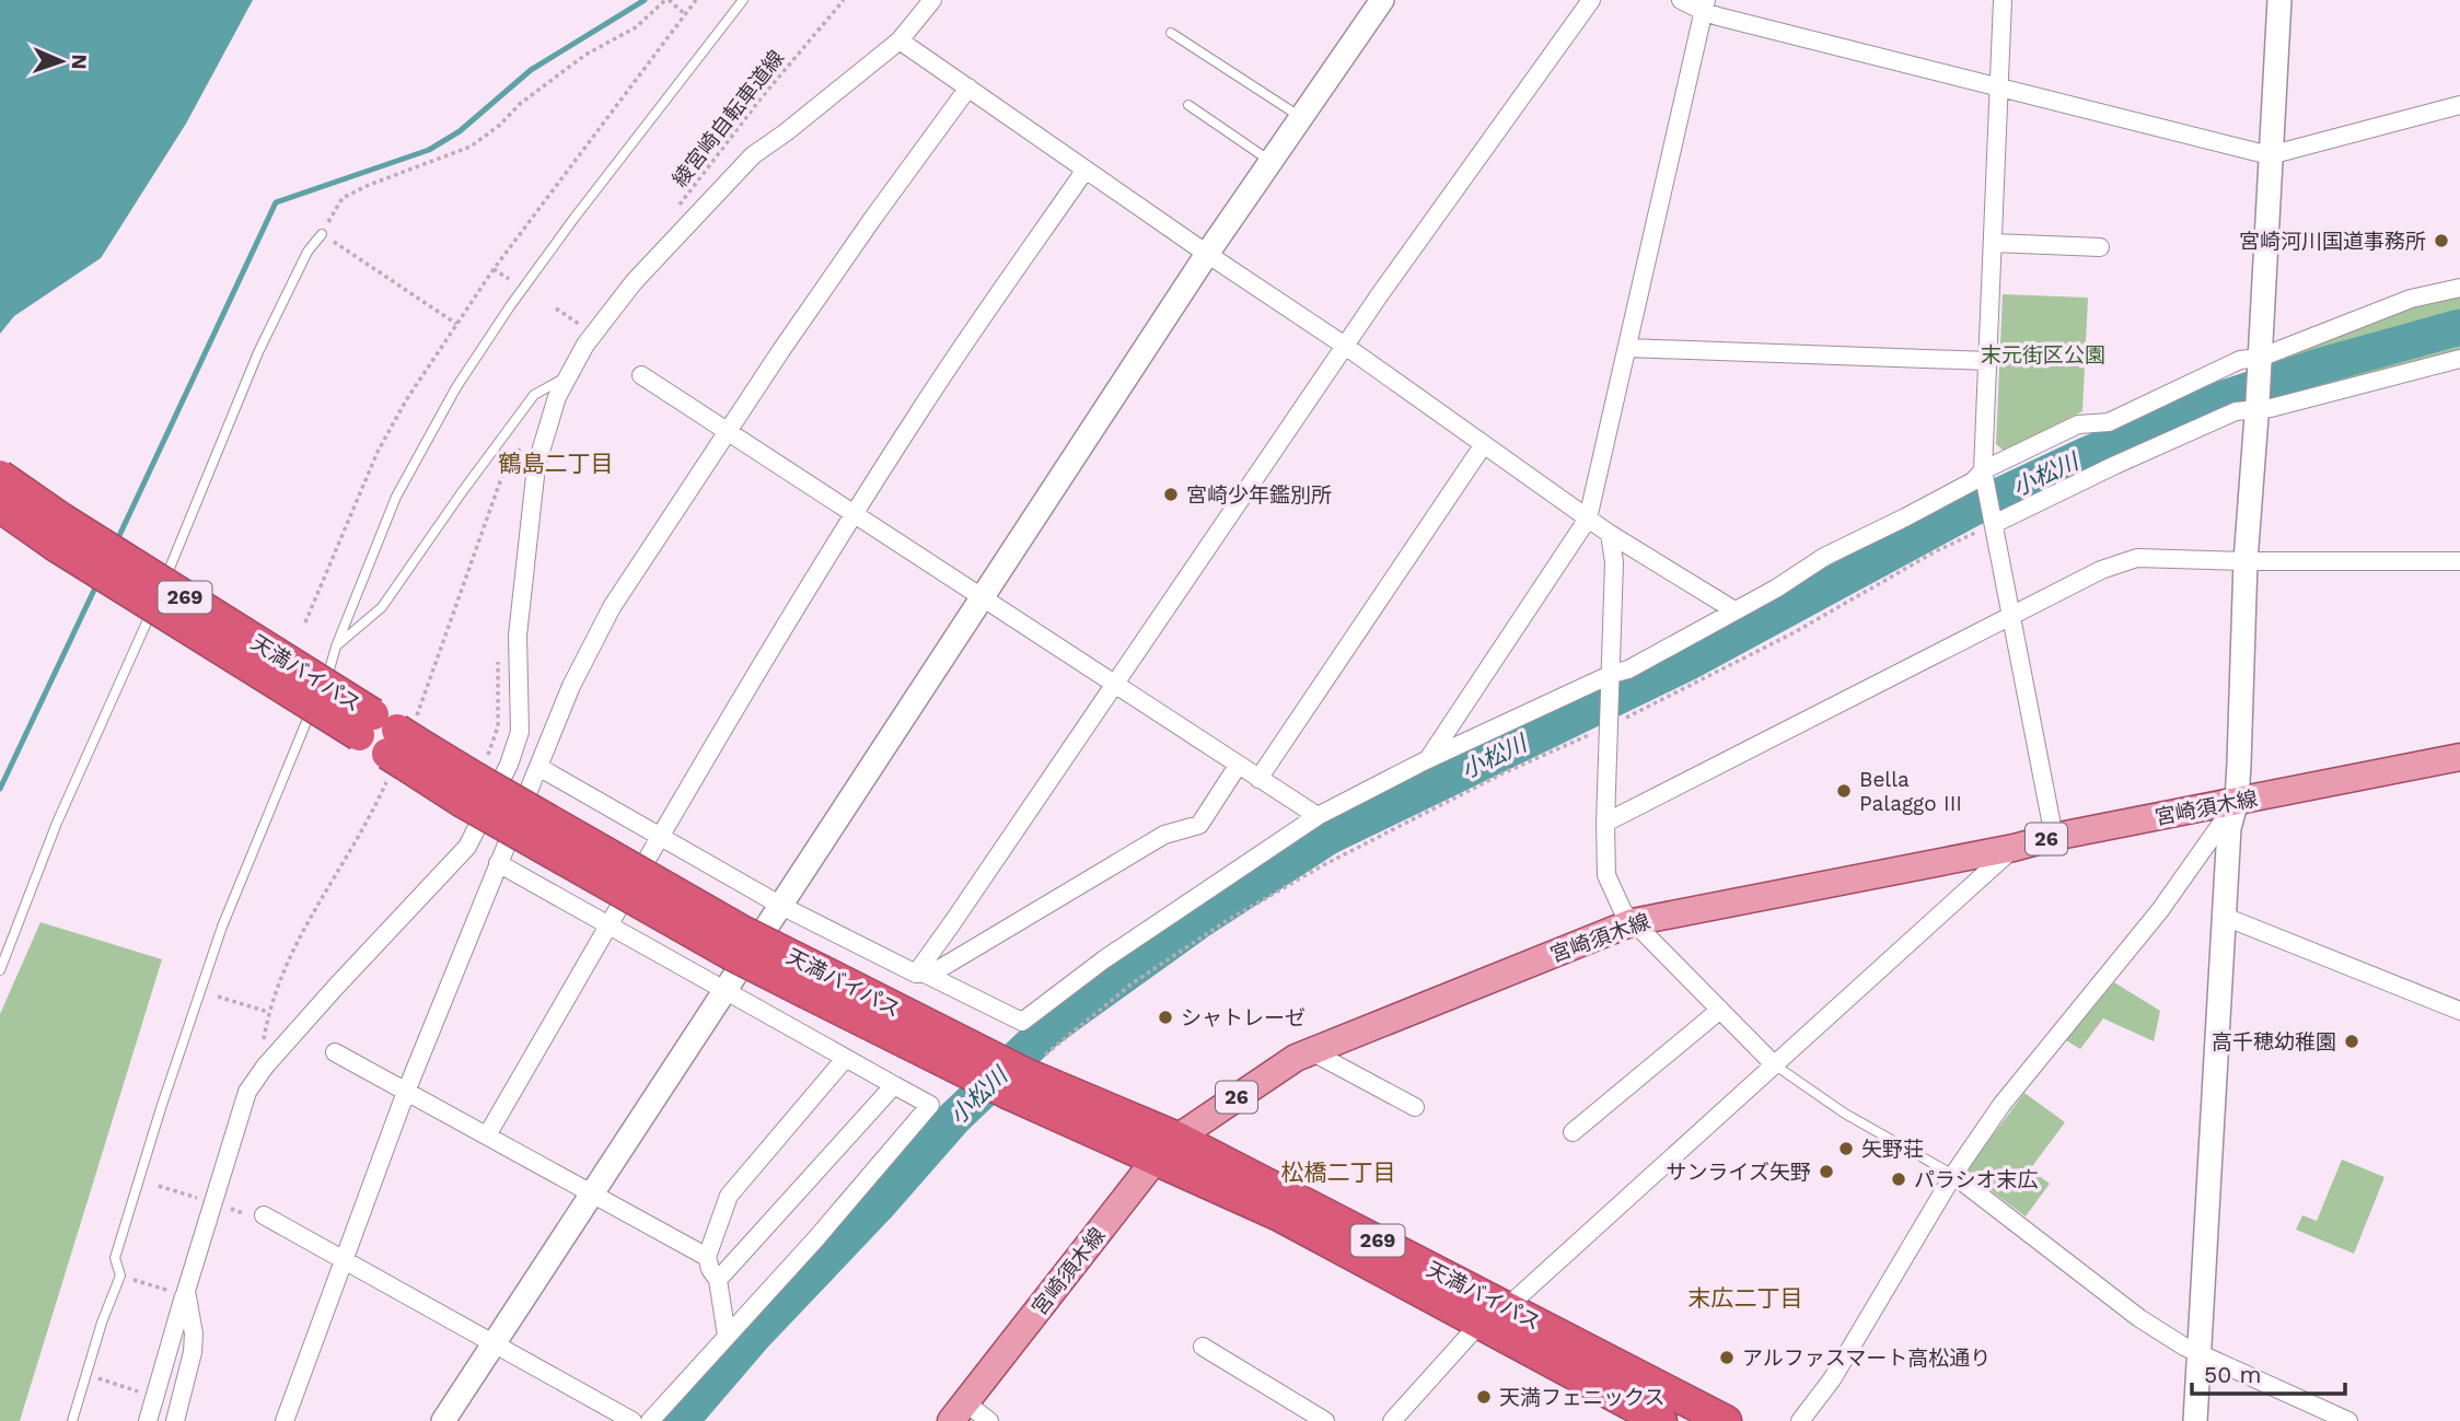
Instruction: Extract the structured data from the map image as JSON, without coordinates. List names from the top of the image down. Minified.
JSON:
{"streets":{"highway":["269","天満バイパス"],"main road":["宮崎須木線","26"],"path":["綾宮崎自転車道線"]},"crossings":[["天満バイパス","宮崎須木線"]],"districts":["鶴島二丁目","松橋二丁目","末広二丁目"],"water":["小松川"],"parks":["末元街区公園"],"places":["宮崎河川国道事務所","宮崎少年鑑別所","Bella Palaggo III","シャトレーゼ","高千穂幼稚園","矢野荘","サンライズ矢野","パラシオ末広","アルファスマート高松通り","天満フェニックス"],"scale_bar":"50 m","north":"right"}
